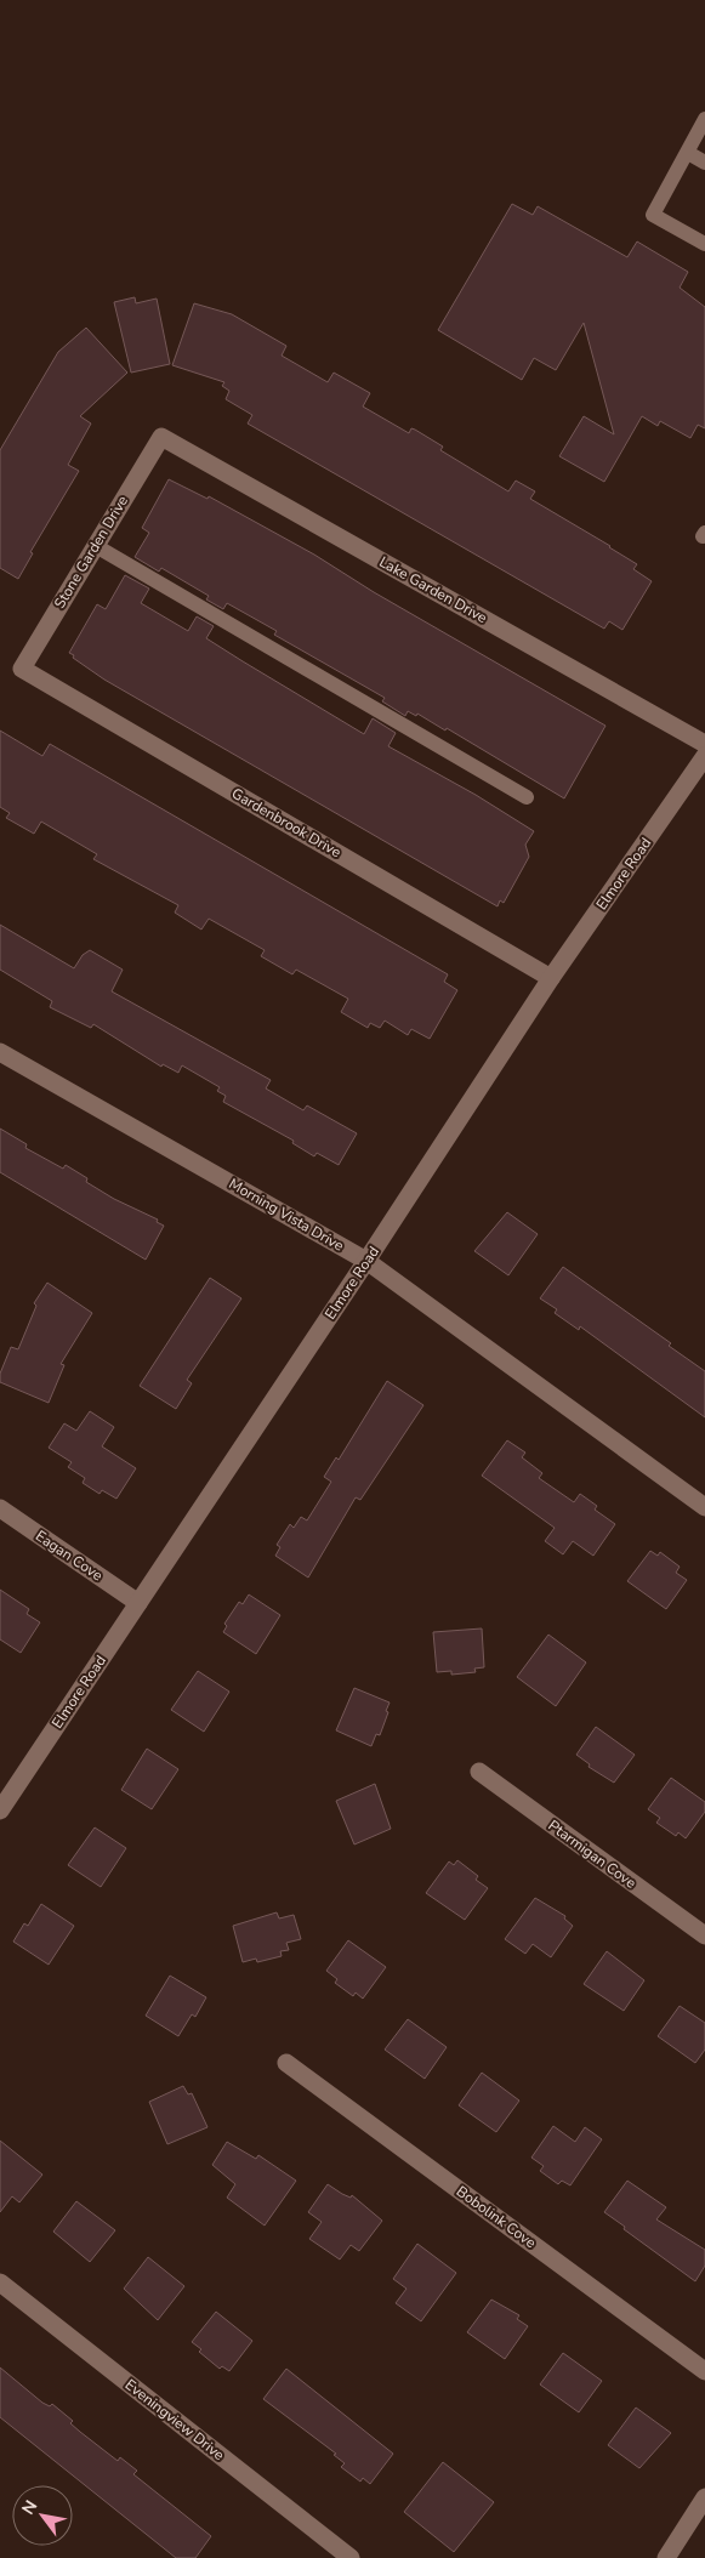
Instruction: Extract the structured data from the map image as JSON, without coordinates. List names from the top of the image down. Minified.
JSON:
{"streets":{"street":["Stone Garden Drive","Lake Garden Drive","Gardenbrook Drive","Elmore Road","Morning Vista Drive","Eagan Cove","Ptarmigan Cove","Bobolink Cove","Eveningview Drive"]},"crossings":[["Stone Garden Drive","Lake Garden Drive"],["Stone Garden Drive","Gardenbrook Drive"],["Gardenbrook Drive","Elmore Road"],["Elmore Road","Morning Vista Drive"],["Elmore Road","Eagan Cove"]],"north":"top left"}
